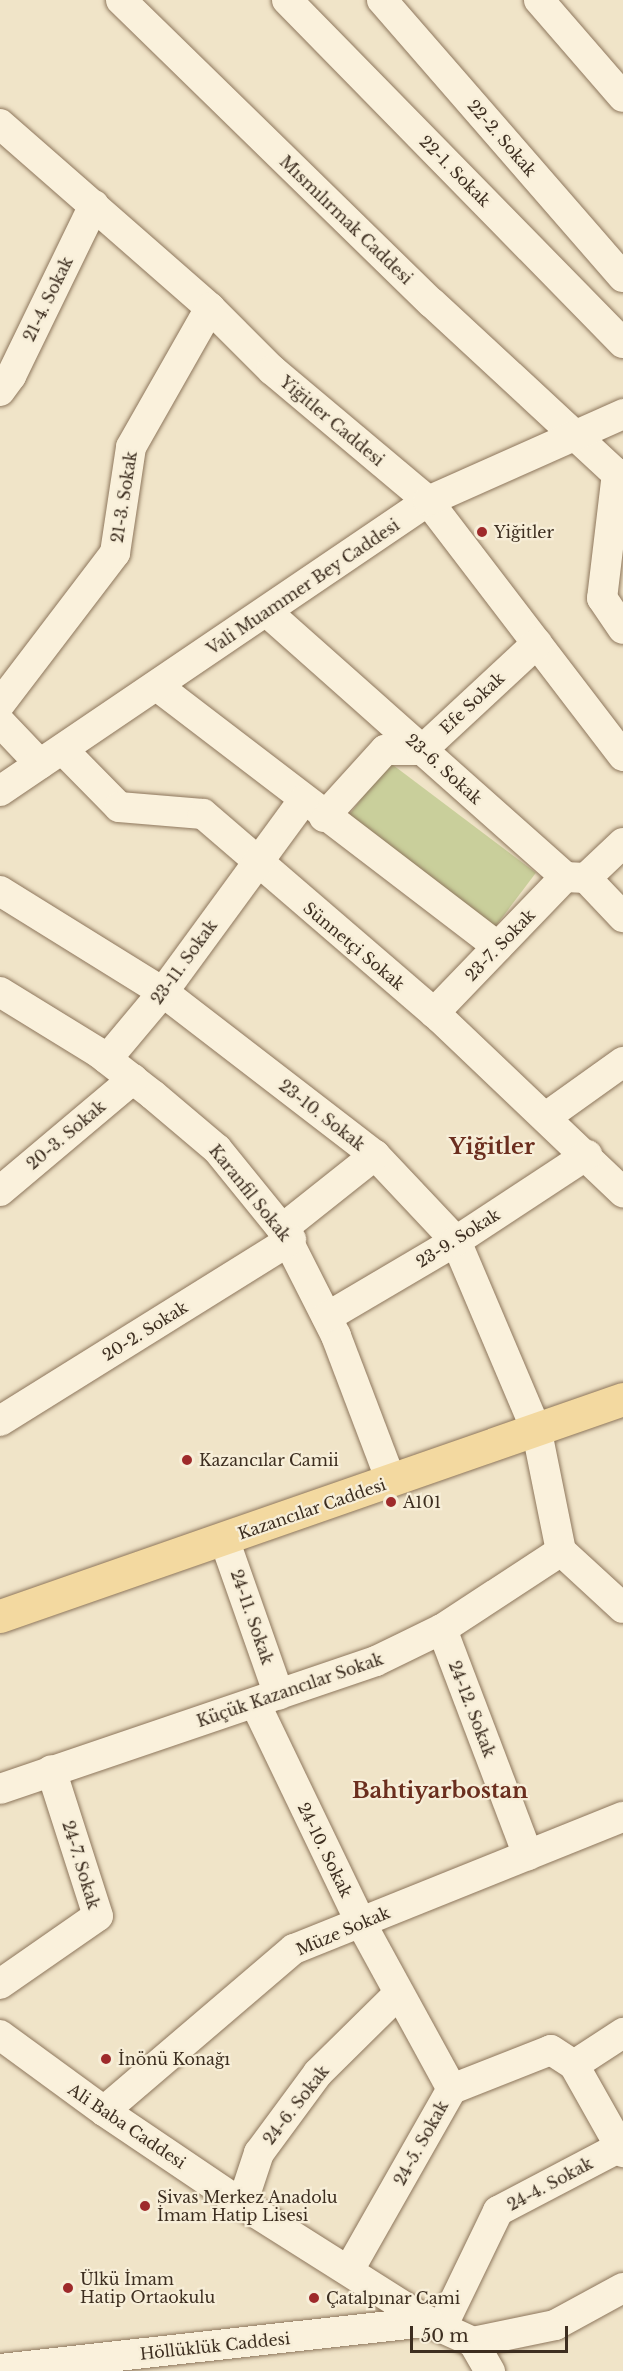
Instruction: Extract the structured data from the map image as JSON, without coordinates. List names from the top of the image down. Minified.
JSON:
{"streets":{"main road":["Kazancılar Caddesi"],"street":["22-2. Sokak","22-1. Sokak","Mısmılırmak Caddesi","21-4. Sokak","Yiğitler Caddesi","21-3. Sokak","Vali Muammer Bey Caddesi","Efe Sokak","23-6. Sokak","23-7. Sokak","Sünnetçi Sokak","23-11. Sokak","23-10. Sokak","20-3. Sokak","Karanfil Sokak","23-9. Sokak","20-2. Sokak","24-11. Sokak","Küçük Kazancılar Sokak","24-12. Sokak","24-10. Sokak","24-7. Sokak","Müze Sokak","24-6. Sokak","Ali Baba Caddesi","24-5. Sokak","24-4. Sokak","Höllüklük Caddesi"]},"crossings":[["Mısmılırmak Caddesi","Vali Muammer Bey Caddesi"],["21-4. Sokak","Yiğitler Caddesi"],["Yiğitler Caddesi","21-3. Sokak"],["Yiğitler Caddesi","Vali Muammer Bey Caddesi"],["Yiğitler Caddesi","Efe Sokak"],["Vali Muammer Bey Caddesi","23-6. Sokak"],["Vali Muammer Bey Caddesi","Sünnetçi Sokak"],["Efe Sokak","23-6. Sokak"],["23-6. Sokak","23-7. Sokak"],["23-7. Sokak","Sünnetçi Sokak"],["Sünnetçi Sokak","23-11. Sokak"],["Sünnetçi Sokak","23-9. Sokak"],["23-11. Sokak","23-10. Sokak"],["23-11. Sokak","Karanfil Sokak"],["23-10. Sokak","23-9. Sokak"],["23-10. Sokak","20-2. Sokak"],["23-10. Sokak","Kazancılar Caddesi"],["23-10. Sokak","Küçük Kazancılar Sokak"],["20-3. Sokak","Karanfil Sokak"],["Karanfil Sokak","23-9. Sokak"],["Karanfil Sokak","20-2. Sokak"],["Karanfil Sokak","Kazancılar Caddesi"],["Kazancılar Caddesi","24-11. Sokak"],["24-11. Sokak","Küçük Kazancılar Sokak"],["24-11. Sokak","24-10. Sokak"],["Küçük Kazancılar Sokak","24-12. Sokak"],["Küçük Kazancılar Sokak","24-10. Sokak"],["Küçük Kazancılar Sokak","24-7. Sokak"],["24-12. Sokak","Müze Sokak"],["24-10. Sokak","Müze Sokak"],["24-10. Sokak","24-6. Sokak"],["24-10. Sokak","24-5. Sokak"],["Müze Sokak","Ali Baba Caddesi"],["24-6. Sokak","Ali Baba Caddesi"],["Ali Baba Caddesi","24-5. Sokak"],["Ali Baba Caddesi","24-4. Sokak"],["Ali Baba Caddesi","Höllüklük Caddesi"],["24-4. Sokak","Höllüklük Caddesi"]],"districts":["Yiğitler","Bahtiyarbostan"],"places":["Yiğitler","Kazancılar Camii","A101","İnönü Konağı","Sivas Merkez Anadolu İmam Hatip Lisesi","Ülkü İmam Hatip Ortaokulu","Çatalpınar Cami"],"scale_bar":"50 m"}
